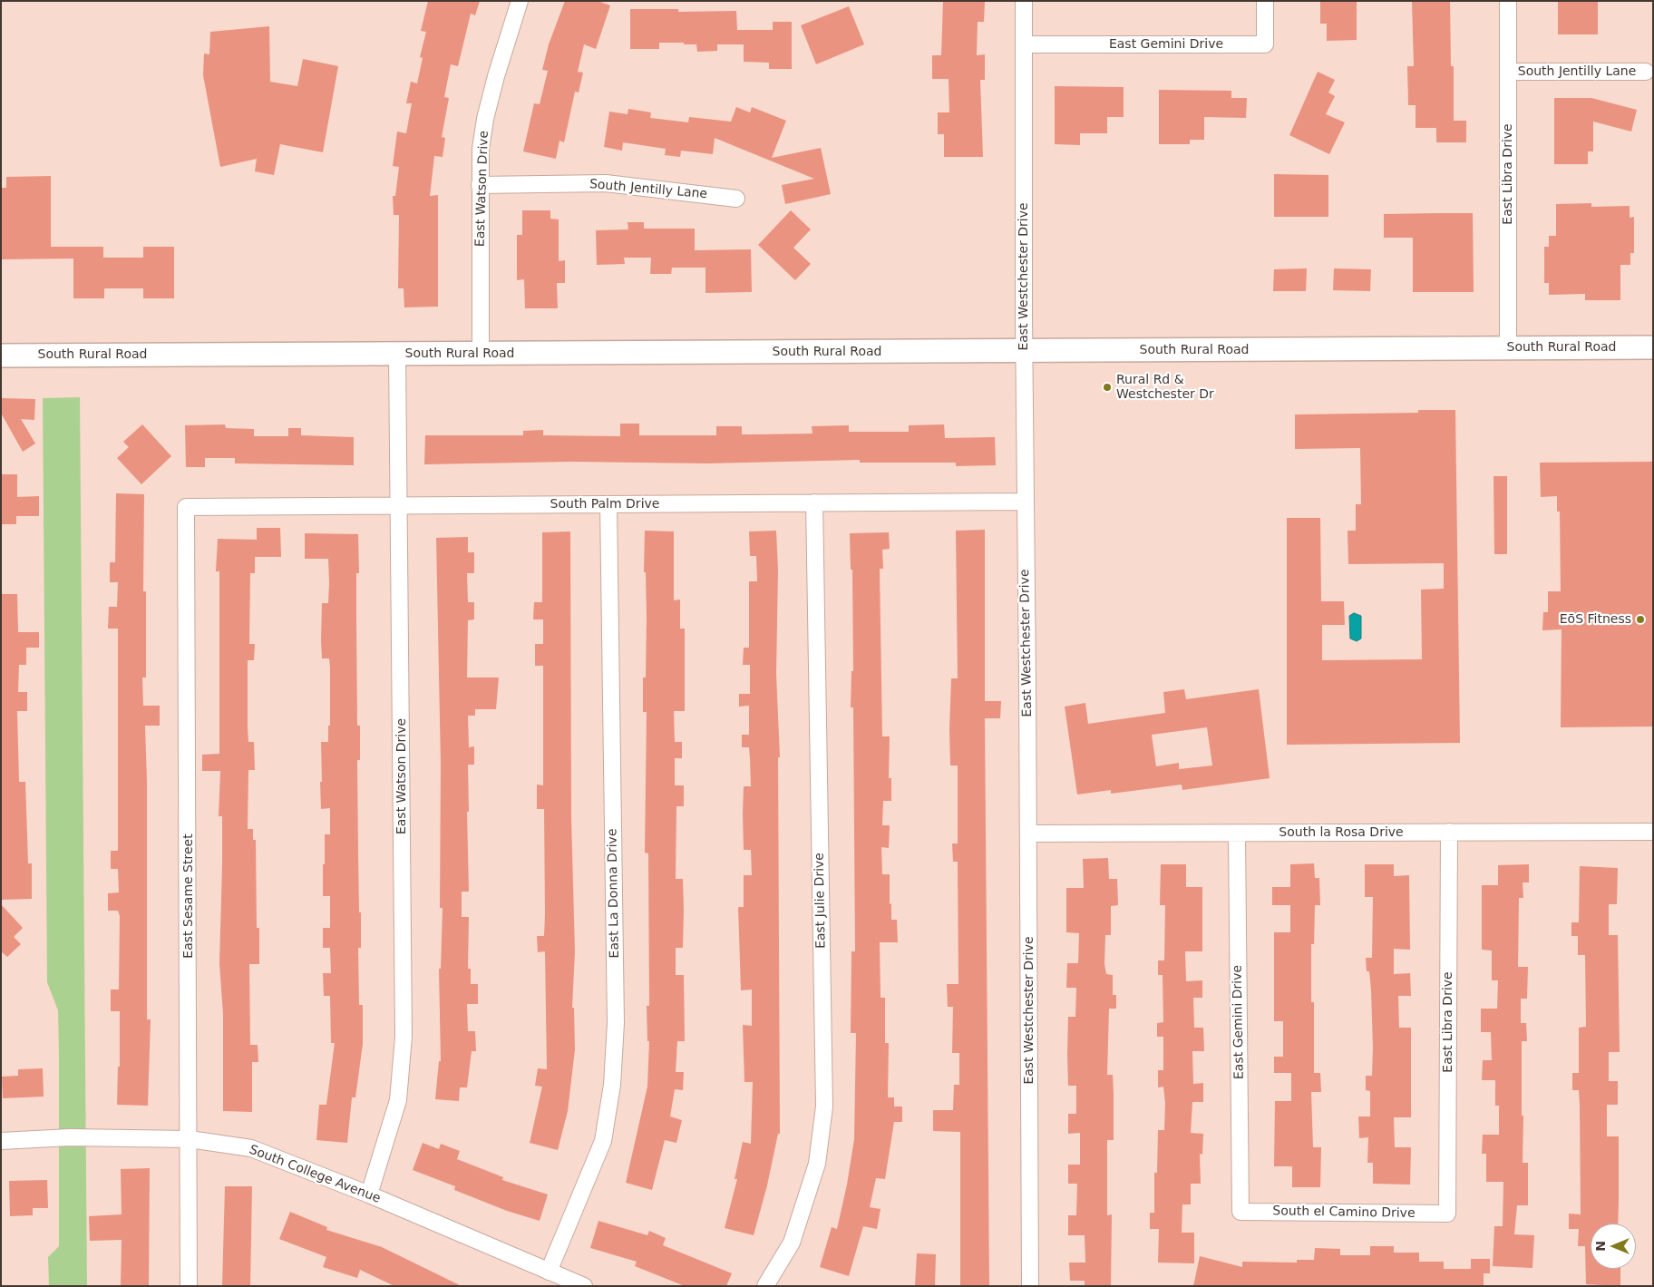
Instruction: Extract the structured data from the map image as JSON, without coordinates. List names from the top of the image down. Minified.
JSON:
{"streets":{"main road":["South Rural Road"],"street":["East Gemini Drive","South Jentilly Lane","East Libra Drive","East Watson Drive","East Westchester Drive","South Palm Drive","South la Rosa Drive","East La Donna Drive","East Sesame Street","East Julie Drive","South College Avenue","South el Camino Drive"]},"crossings":[["East Gemini Drive","East Westchester Drive"],["East Gemini Drive","South la Rosa Drive"],["East Gemini Drive","South el Camino Drive"],["South Jentilly Lane","East Libra Drive"],["South Jentilly Lane","East Watson Drive"],["East Libra Drive","South Rural Road"],["East Libra Drive","South la Rosa Drive"],["East Libra Drive","South el Camino Drive"],["East Watson Drive","South Rural Road"],["East Watson Drive","South Palm Drive"],["East Watson Drive","South College Avenue"],["East Westchester Drive","South Rural Road"],["East Westchester Drive","South Palm Drive"],["East Westchester Drive","South la Rosa Drive"],["South Palm Drive","East La Donna Drive"],["South Palm Drive","East Sesame Street"],["South Palm Drive","East Julie Drive"],["East La Donna Drive","South College Avenue"],["East Sesame Street","South College Avenue"]],"places":["Rural Rd & Westchester Dr","EōS Fitness"],"north":"left"}
